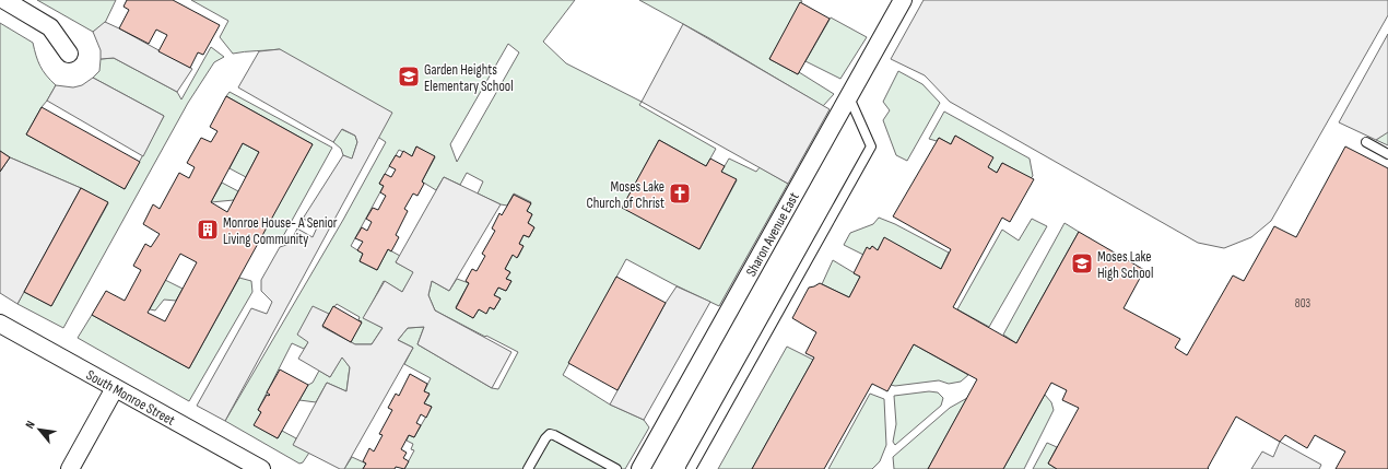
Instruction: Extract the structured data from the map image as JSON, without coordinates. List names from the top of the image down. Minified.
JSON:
{"streets":{"street":["Sharon Avenue East","South Monroe Street"]},"places":{"school or university":["Garden Heights Elementary School","Moses Lake High School"],"church":["Moses Lake Church of Christ"],"building":["Monroe House- A Senior Living Community"]},"house_numbers":["803"],"north":"top left"}
